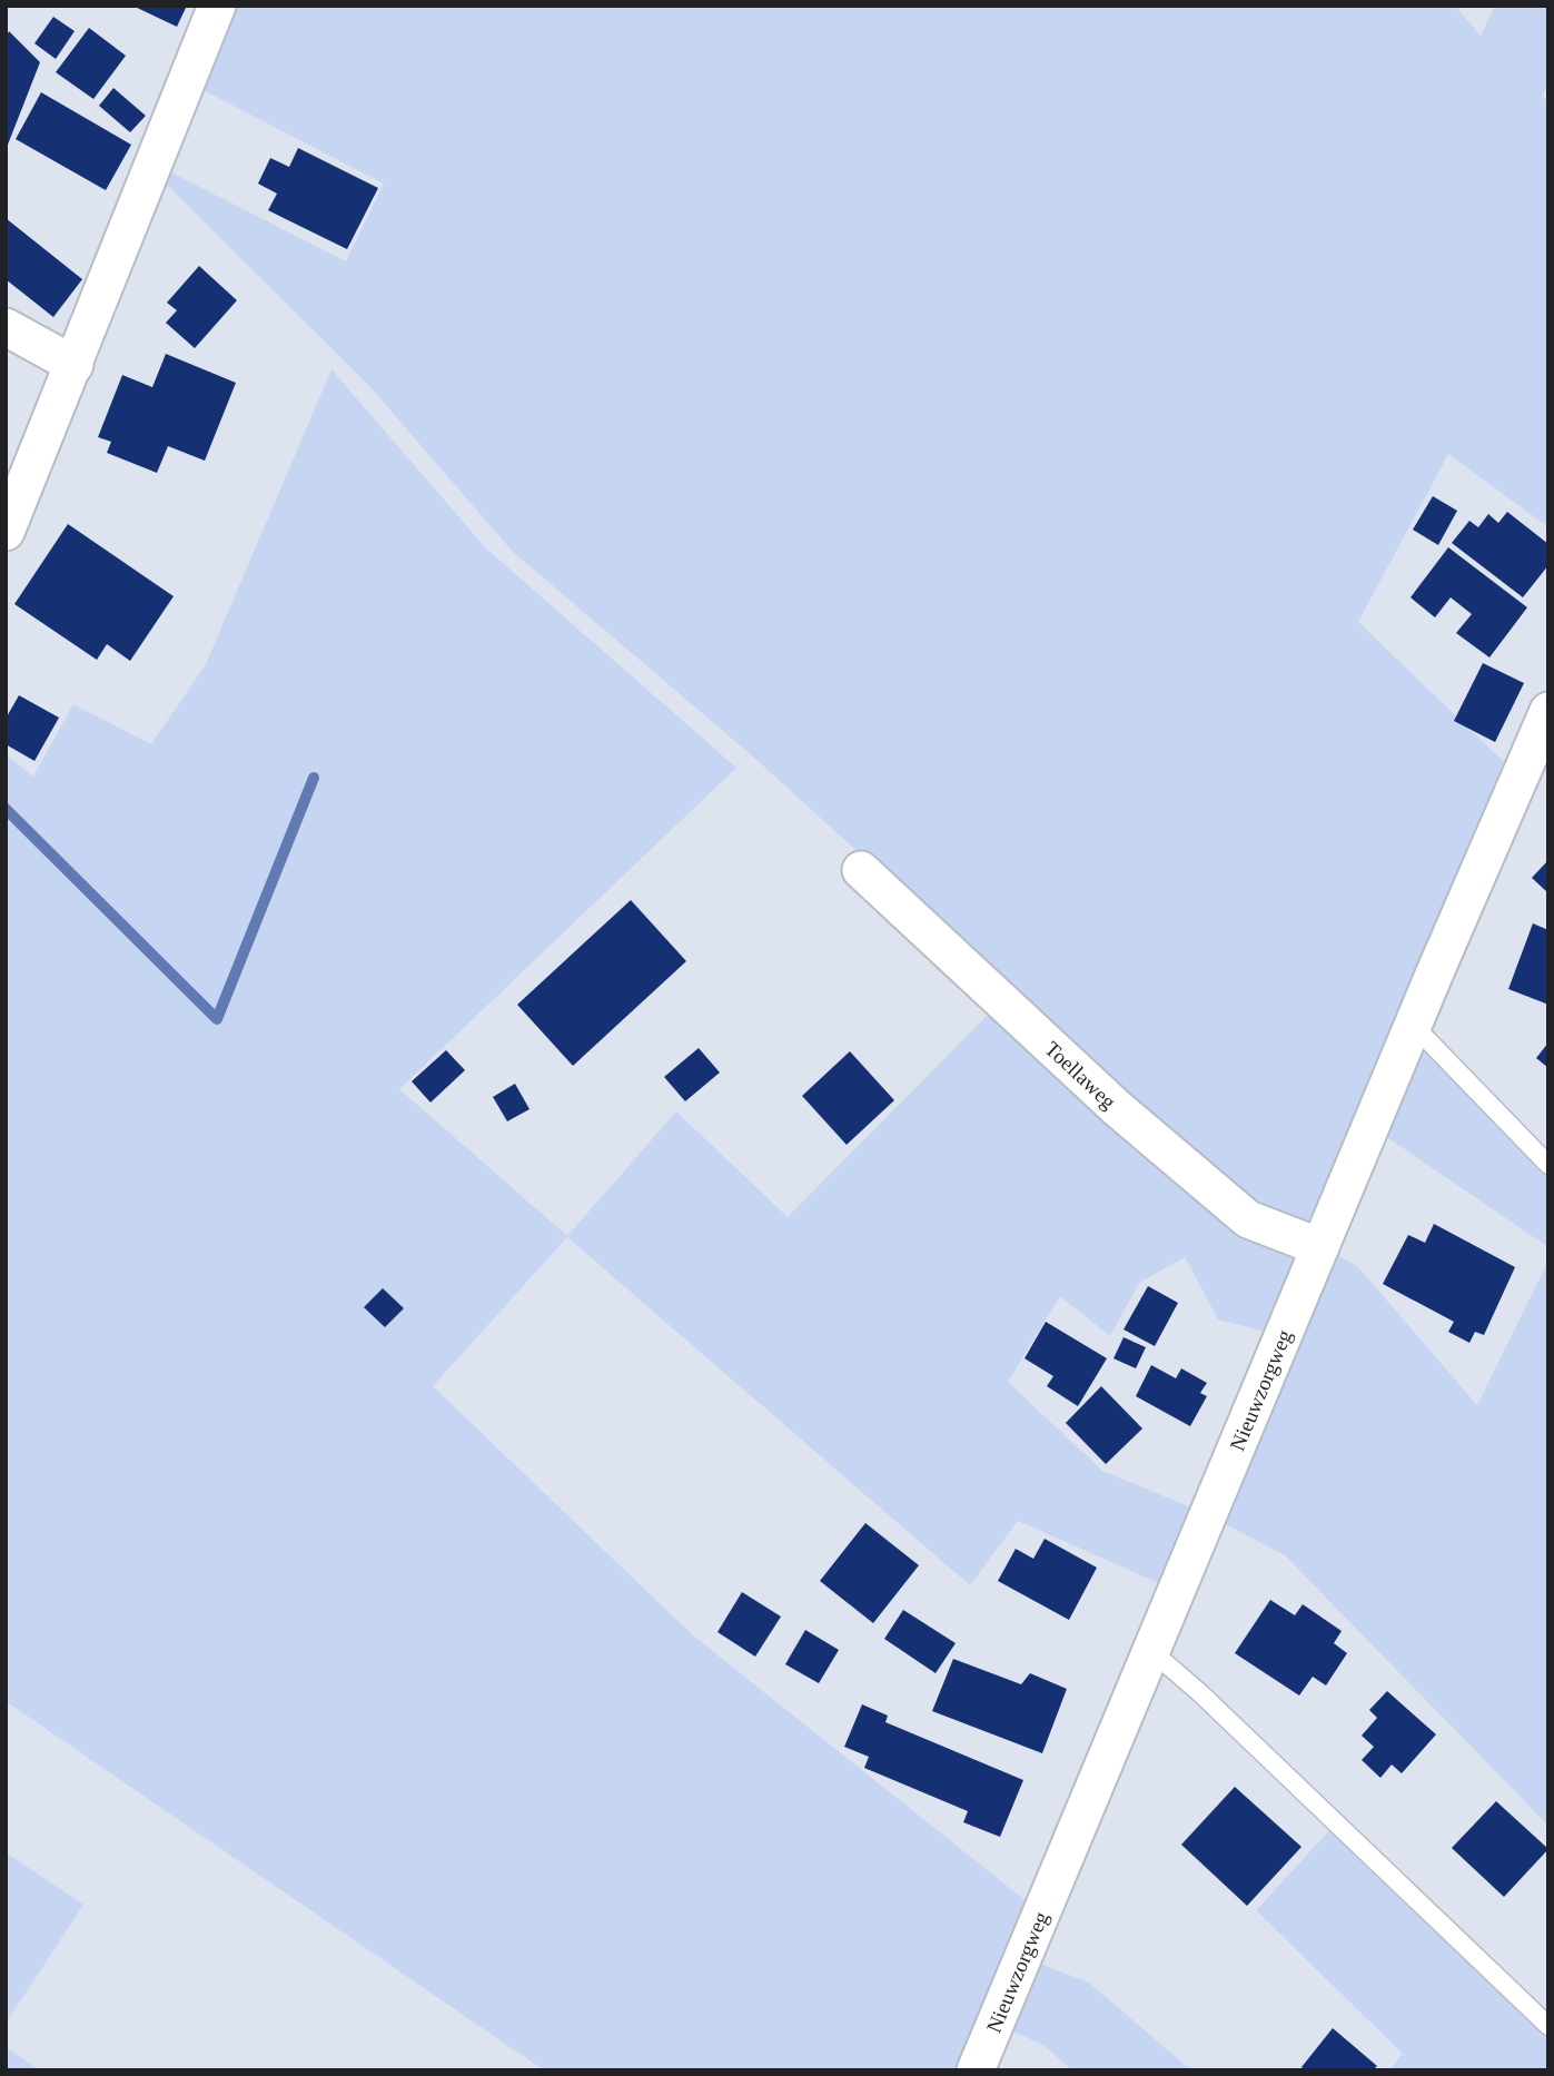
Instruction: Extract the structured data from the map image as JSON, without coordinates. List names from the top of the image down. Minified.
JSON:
{"streets":{"street":["Toellaweg","Nieuwzorgweg"]},"crossings":[["Toellaweg","Nieuwzorgweg"]]}
